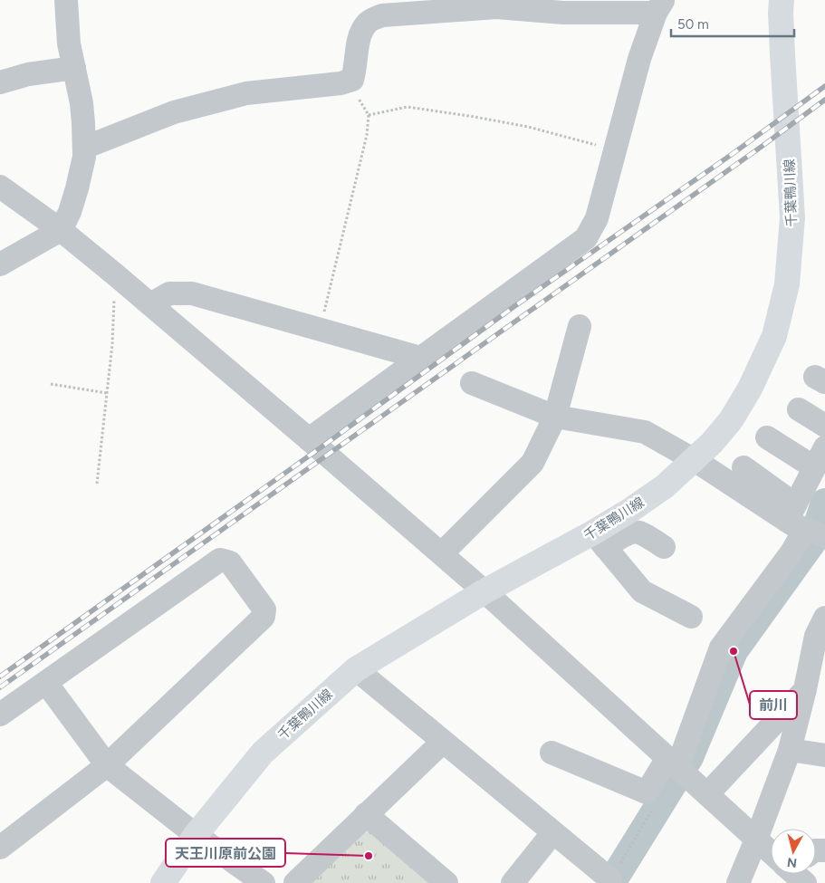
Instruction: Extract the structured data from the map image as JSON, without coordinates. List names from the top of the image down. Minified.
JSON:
{"streets":{"main road":["千葉鴨川線"]},"places":["前川","天王川原前公園"],"scale_bar":"50 m","north":"bottom"}
